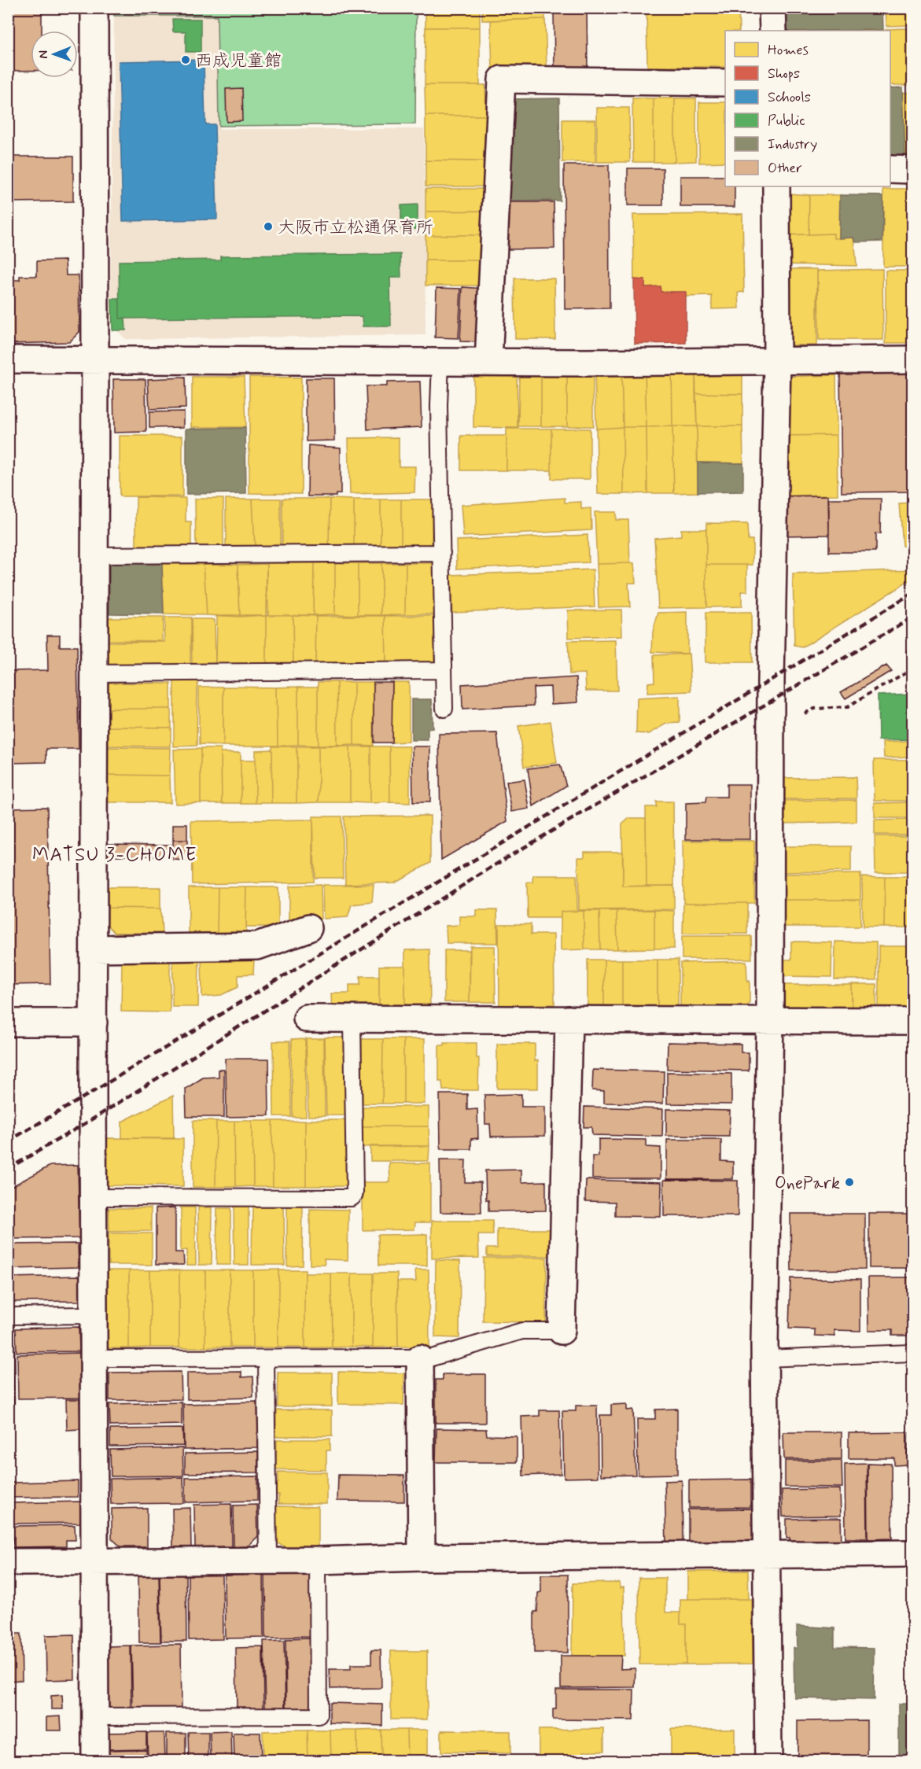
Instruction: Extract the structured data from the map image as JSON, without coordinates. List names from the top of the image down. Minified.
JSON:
{"districts":["MATSU 3-CHOME"],"places":["西成児童館","大阪市立松通保育所","OnePark"],"legend":["Homes","Shops","Schools","Public","Industry","Other"],"north":"left"}
